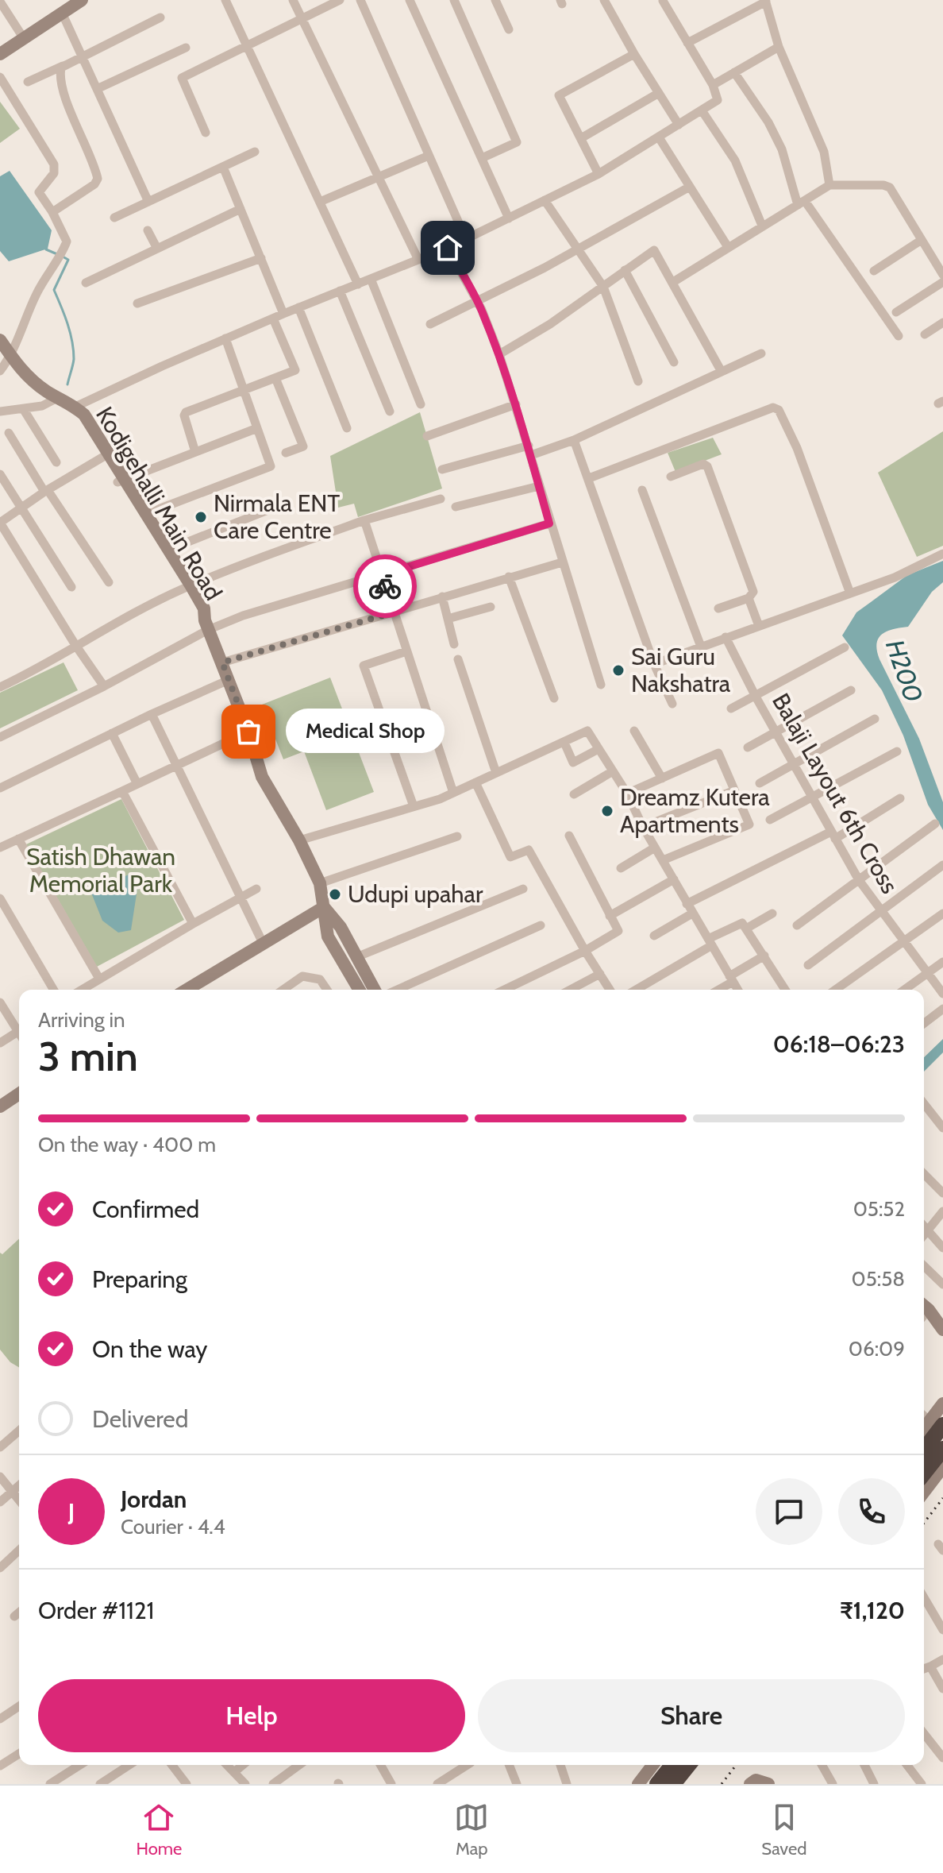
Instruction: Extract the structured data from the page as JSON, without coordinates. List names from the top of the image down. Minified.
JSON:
{"streets":{"street":["Kodigehalli Main Road","Balaji Layout 6th Cross"]},"water":["H200"],"parks":["Satish Dhawan Memorial Park"],"places":["Nirmala ENT Care Centre","Sai Guru Nakshatra","Medical Shop","Dreamz Kutera Apartments","Udupi upahar"],"page":{"bubble":"Medical Shop","heading":["3 min","Arriving in","06:18–06:23"],"panel":["Jordan","Courier · 4.4","Order #1121","₹1,120"],"bar":"On the way · 400 m","list":[["Confirmed","05:52"],["Preparing","05:58"],["On the way","06:09"],"Delivered"],"round":"J","buttons":["Help","Share"],"tabs":["Home","Map","Saved"]}}
